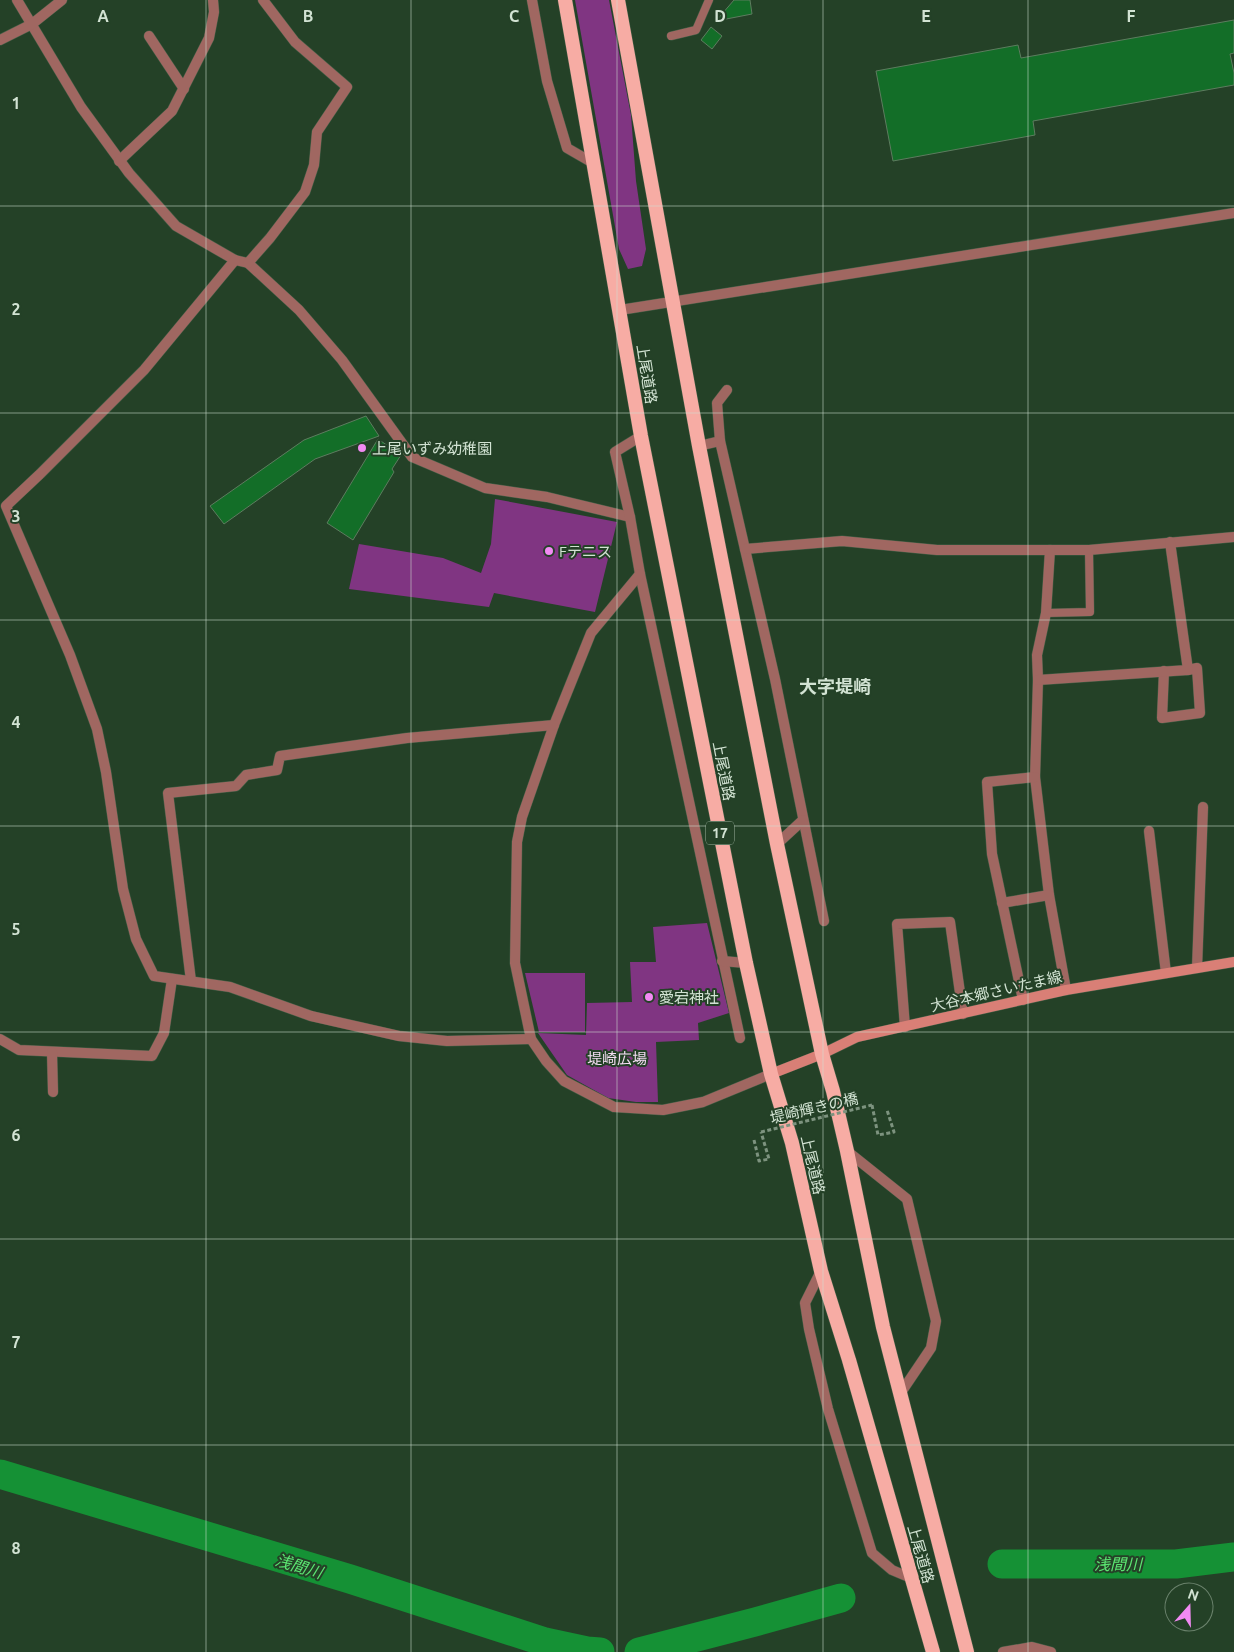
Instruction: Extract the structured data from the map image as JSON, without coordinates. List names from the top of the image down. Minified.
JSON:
{"streets":{"highway":["上尾道路","17"],"main road":["大谷本郷さいたま線"],"path":["堤崎輝きの橋"]},"crossings":[["上尾道路","大谷本郷さいたま線"]],"districts":["大字堤崎"],"water":["浅間川"],"parks":["堤崎広場"],"places":["上尾いずみ幼稚園","Fテニス","愛宕神社"],"north":"top","grid":{"columns":["A","B","C","D","E","F"],"rows":["1","2","3","4","5","6","7","8"]}}
